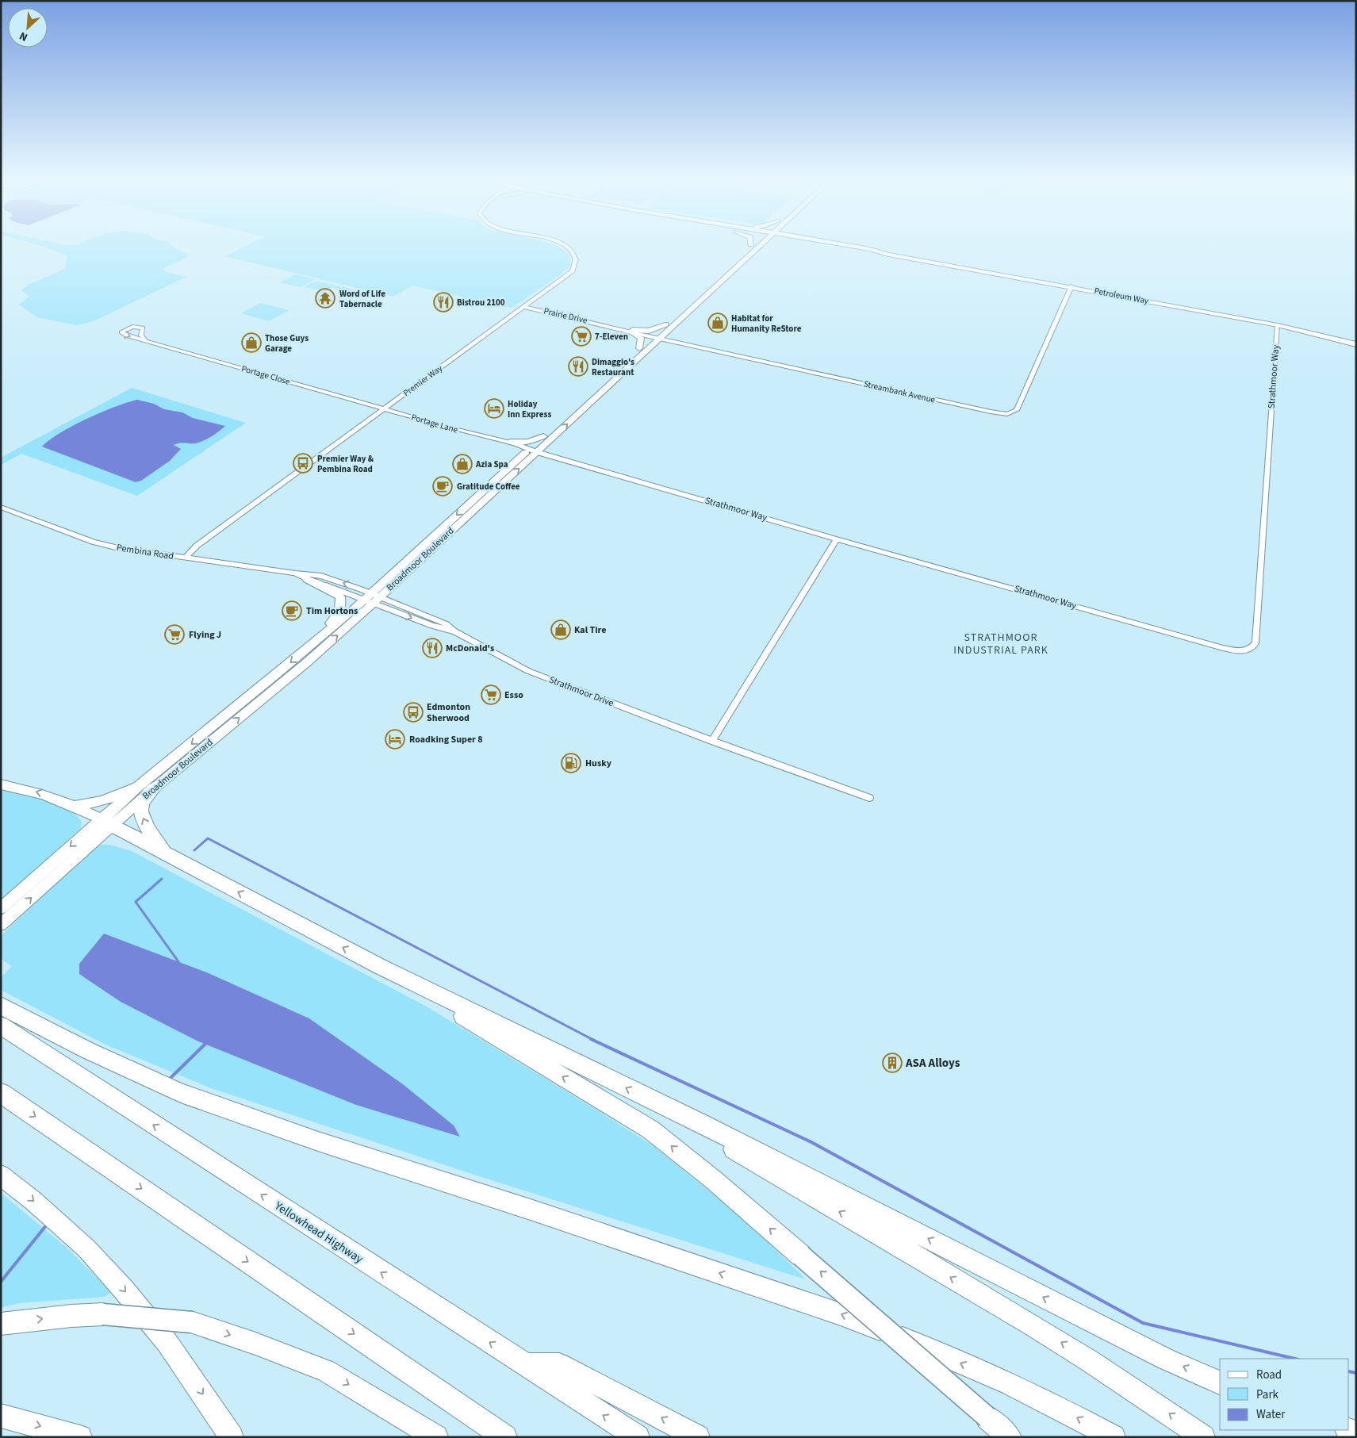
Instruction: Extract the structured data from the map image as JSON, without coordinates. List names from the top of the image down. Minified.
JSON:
{"streets":{"highway":["Yellowhead Highway"],"main road":["Petroleum Way","Broadmoor Boulevard"],"street":["Prairie Drive","Portage Close","Strathmoor Way","Premier Way","Streambank Avenue","Portage Lane","Pembina Road","Strathmoor Drive"]},"crossings":[["Petroleum Way","Strathmoor Way"],["Petroleum Way","Streambank Avenue"],["Prairie Drive","Premier Way"],["Prairie Drive","Streambank Avenue"],["Prairie Drive","Broadmoor Boulevard"],["Portage Close","Premier Way"],["Portage Close","Portage Lane"],["Strathmoor Way","Portage Lane"],["Strathmoor Way","Broadmoor Boulevard"],["Premier Way","Portage Lane"],["Premier Way","Pembina Road"],["Streambank Avenue","Broadmoor Boulevard"],["Portage Lane","Broadmoor Boulevard"],["Pembina Road","Broadmoor Boulevard"],["Pembina Road","Strathmoor Drive"],["Broadmoor Boulevard","Strathmoor Drive"]],"districts":["STRATHMOOR INDUSTRIAL PARK"],"places":{"temple":["Word of Life Tabernacle"],"restaurant":["Bistrou 2100","Dimaggio's Restaurant","McDonald's"],"shop":["Habitat for Humanity ReStore","Those Guys Garage","Azia Spa","Kal Tire"],"supermarket":["7-Eleven","Flying J","Esso"],"hotel":["Holiday Inn Express","Roadking Super 8"],"bus stop":["Premier Way & Pembina Road","Edmonton Sherwood"],"cafe":["Gratitude Coffee","Tim Hortons"],"fuel station":["Husky"],"building":["ASA Alloys"]},"legend":["Road","Park","Water"],"north":"bottom left"}
